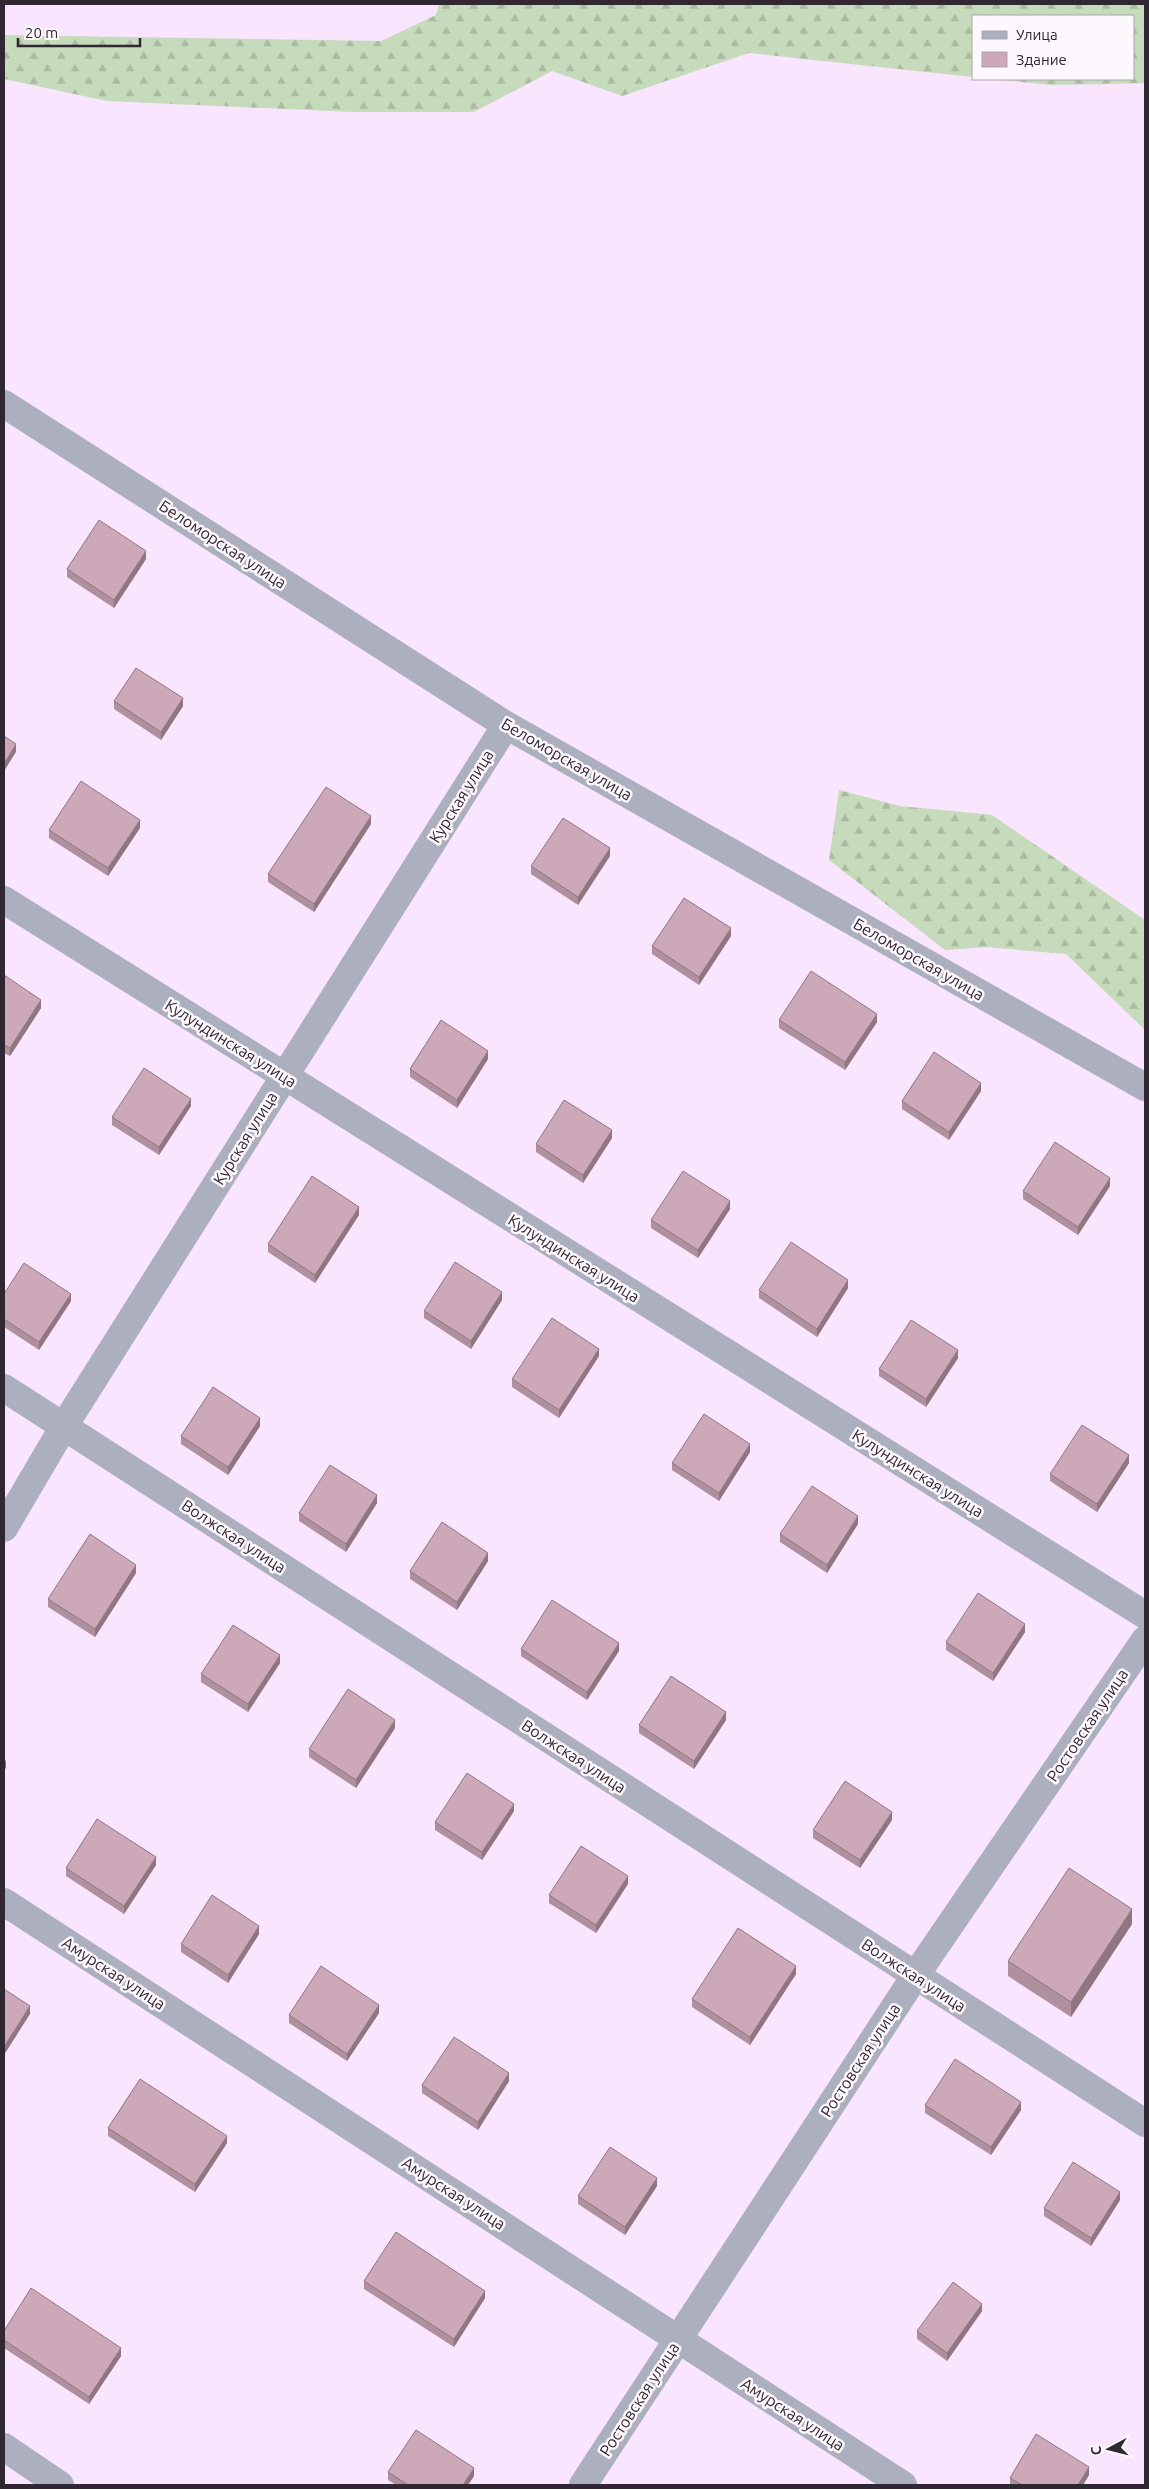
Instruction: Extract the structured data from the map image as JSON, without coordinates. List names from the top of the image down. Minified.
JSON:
{"streets":{"street":["Беломорская улица","Курская улица","Кулундинская улица","Волжская улица","Ростовская улица","Амурская улица"]},"crossings":[["Беломорская улица","Курская улица"],["Курская улица","Кулундинская улица"],["Курская улица","Волжская улица"],["Волжская улица","Ростовская улица"],["Ростовская улица","Амурская улица"]],"legend":["Улица","Здание"],"scale_bar":"20 m","north":"left"}
